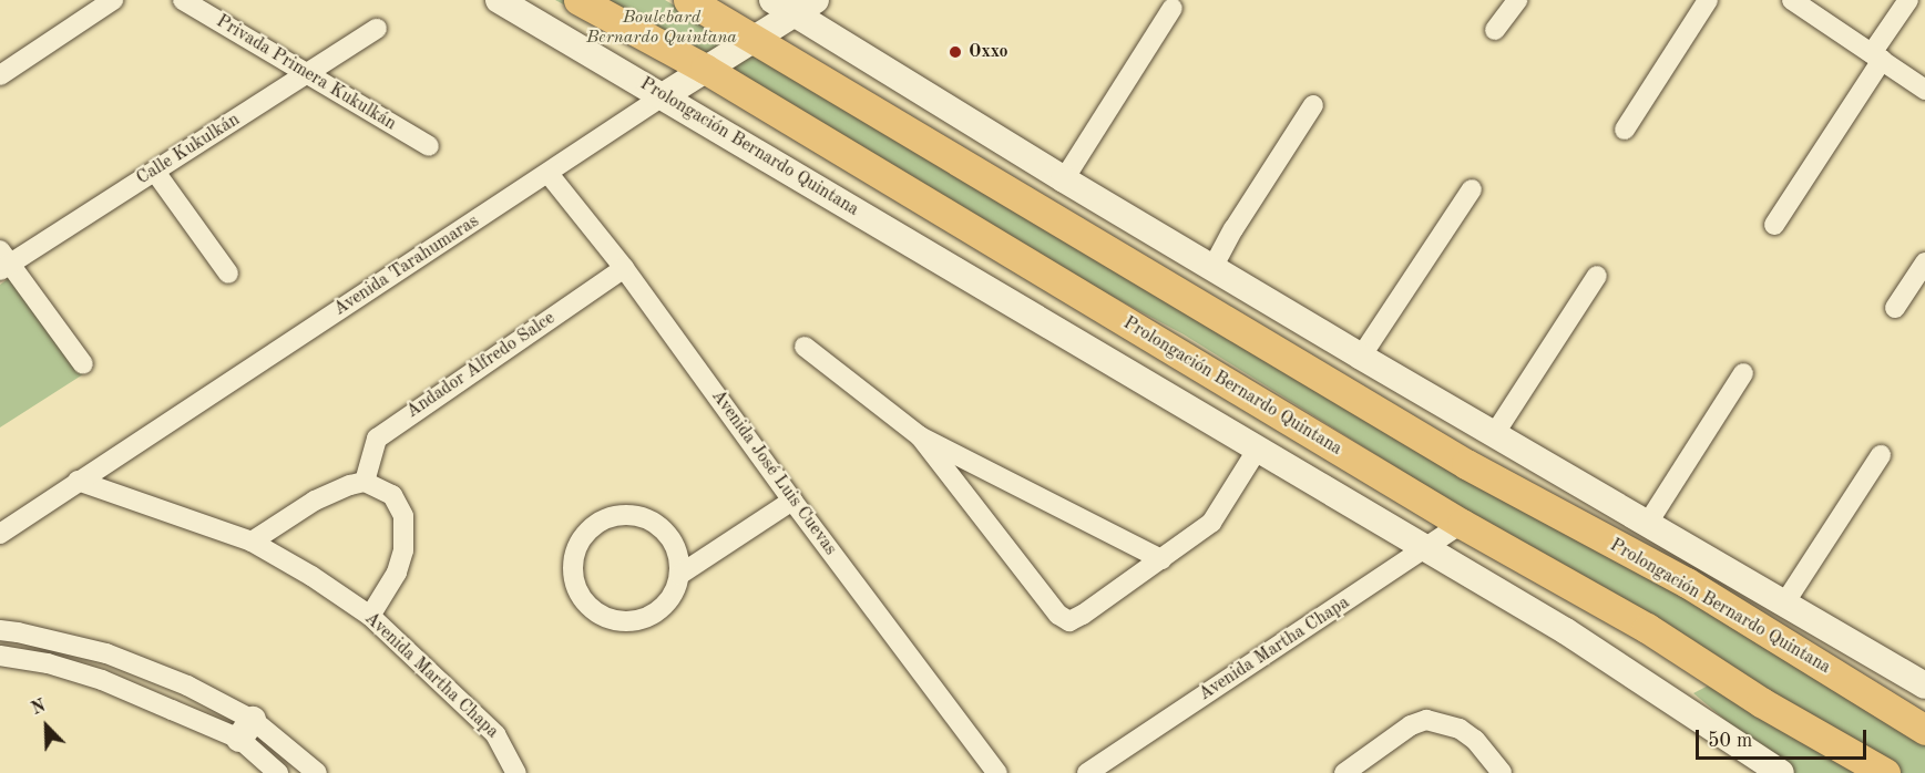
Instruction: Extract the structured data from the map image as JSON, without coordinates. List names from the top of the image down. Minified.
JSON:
{"streets":{"main road":["Prolongación Bernardo Quintana"],"street":["Privada Primera Kukulkán","Calle Kukulkán","Avenida Tarahumaras","Andador Alfredo Salce","Avenida José Luis Cuevas","Avenida Martha Chapa"]},"crossings":[["Privada Primera Kukulkán","Calle Kukulkán"],["Prolongación Bernardo Quintana","Avenida Tarahumaras"],["Prolongación Bernardo Quintana","Avenida Martha Chapa"],["Avenida Tarahumaras","Avenida José Luis Cuevas"],["Avenida Tarahumaras","Avenida Martha Chapa"],["Andador Alfredo Salce","Avenida José Luis Cuevas"]],"parks":["Boulebard Bernardo Quintana"],"places":["Oxxo"],"scale_bar":"50 m","north":"top left"}
